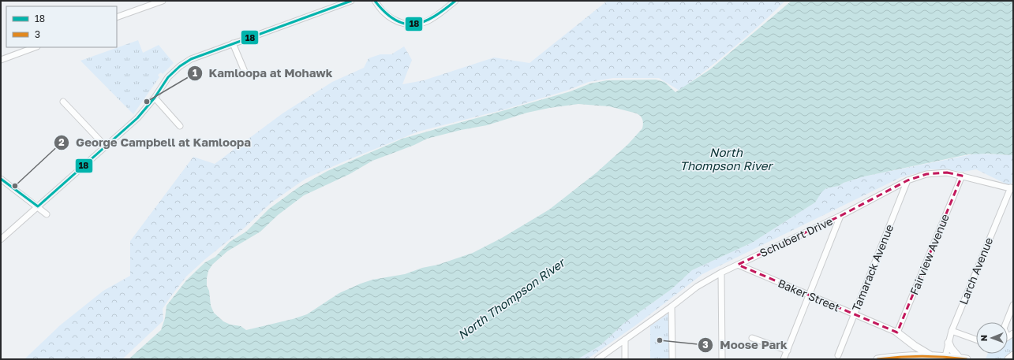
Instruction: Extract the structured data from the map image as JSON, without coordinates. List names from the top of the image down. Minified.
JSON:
{"streets":{"street":["Schubert Drive","Fairview Avenue","Tamarack Avenue","Larch Avenue","Baker Street"]},"crossings":[["Schubert Drive","Fairview Avenue"],["Schubert Drive","Tamarack Avenue"],["Schubert Drive","Larch Avenue"],["Schubert Drive","Baker Street"],["Fairview Avenue","Baker Street"],["Tamarack Avenue","Baker Street"]],"water":["North Thompson River"],"places":["Kamloopa at Mohawk","George Campbell at Kamloopa","Moose Park"],"lines":["transit line 18","transit line 3"],"legend":["18","3"],"north":"left"}
